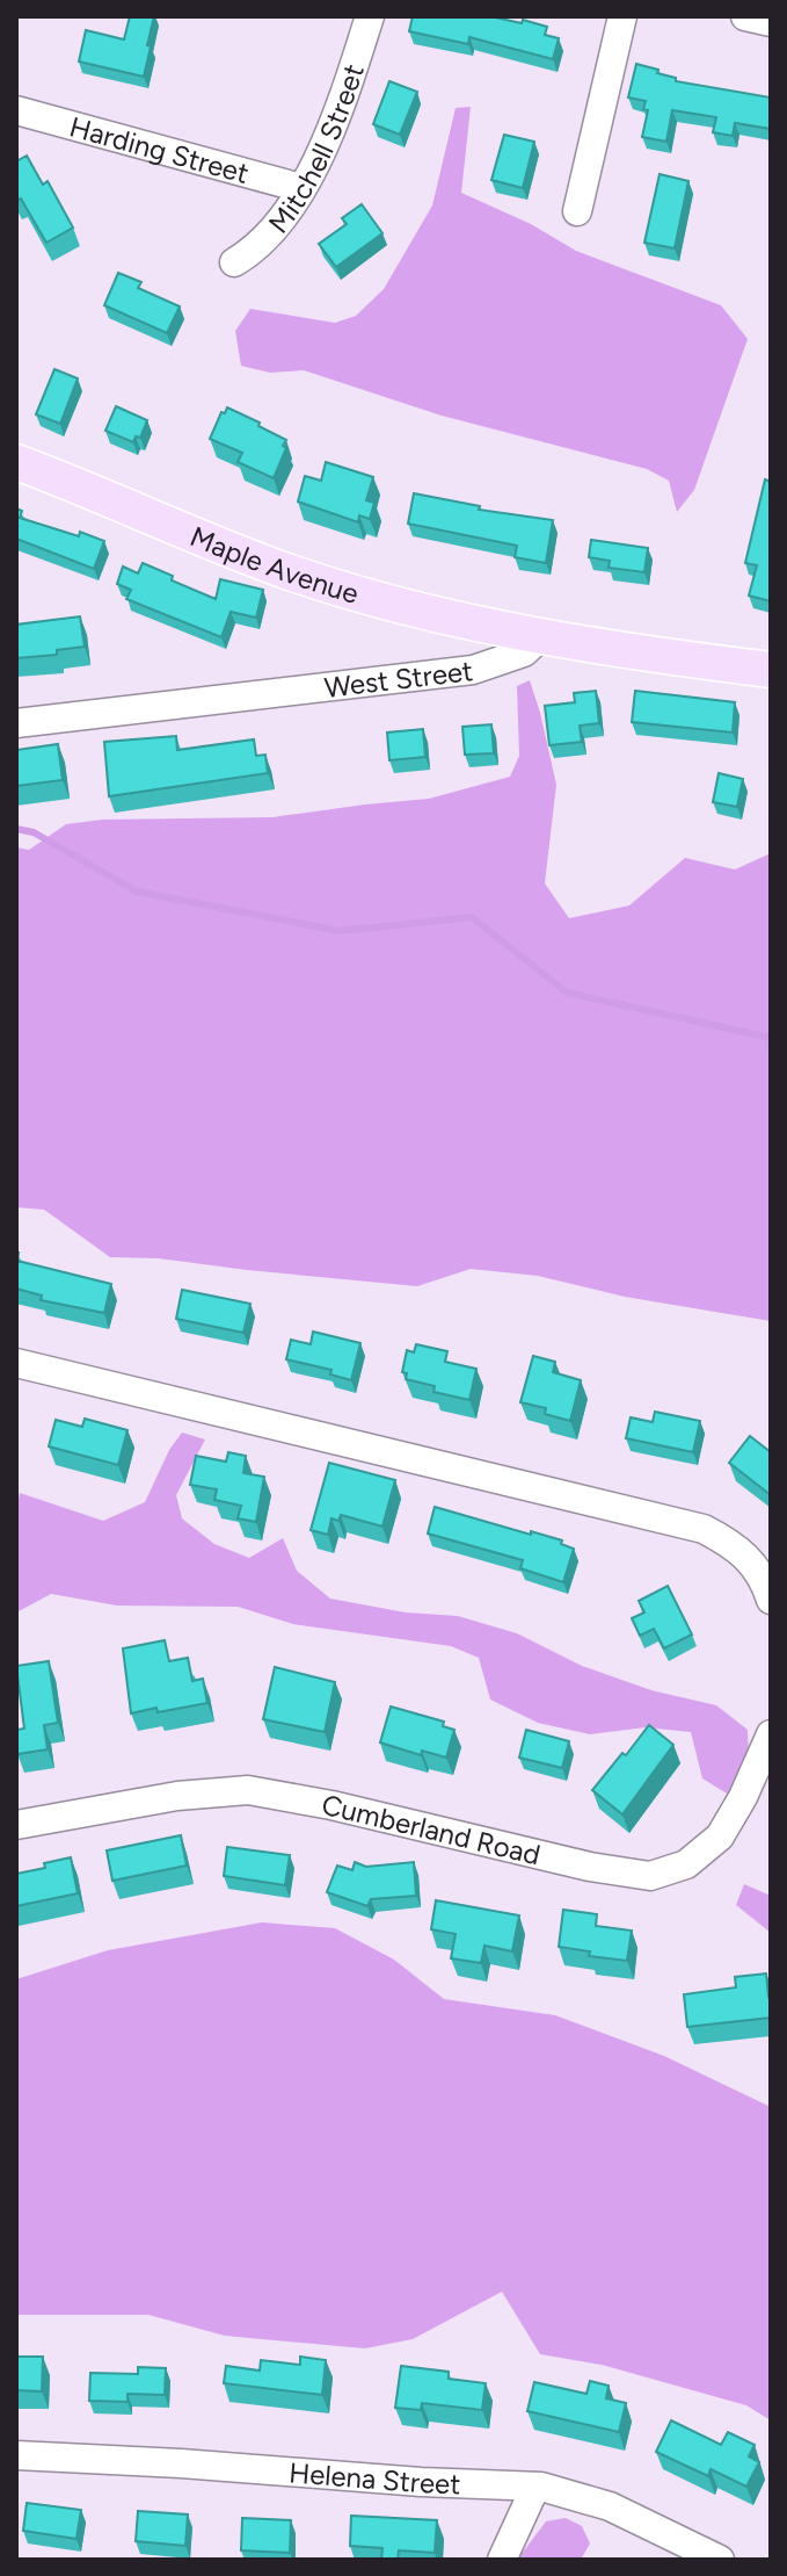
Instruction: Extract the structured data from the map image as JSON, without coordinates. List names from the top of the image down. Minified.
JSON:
{"streets":{"main road":["Maple Avenue"],"street":["Mitchell Street","Harding Street","West Street","Cumberland Road","Helena Street"]},"crossings":[["Mitchell Street","Harding Street"],["Maple Avenue","West Street"]]}
